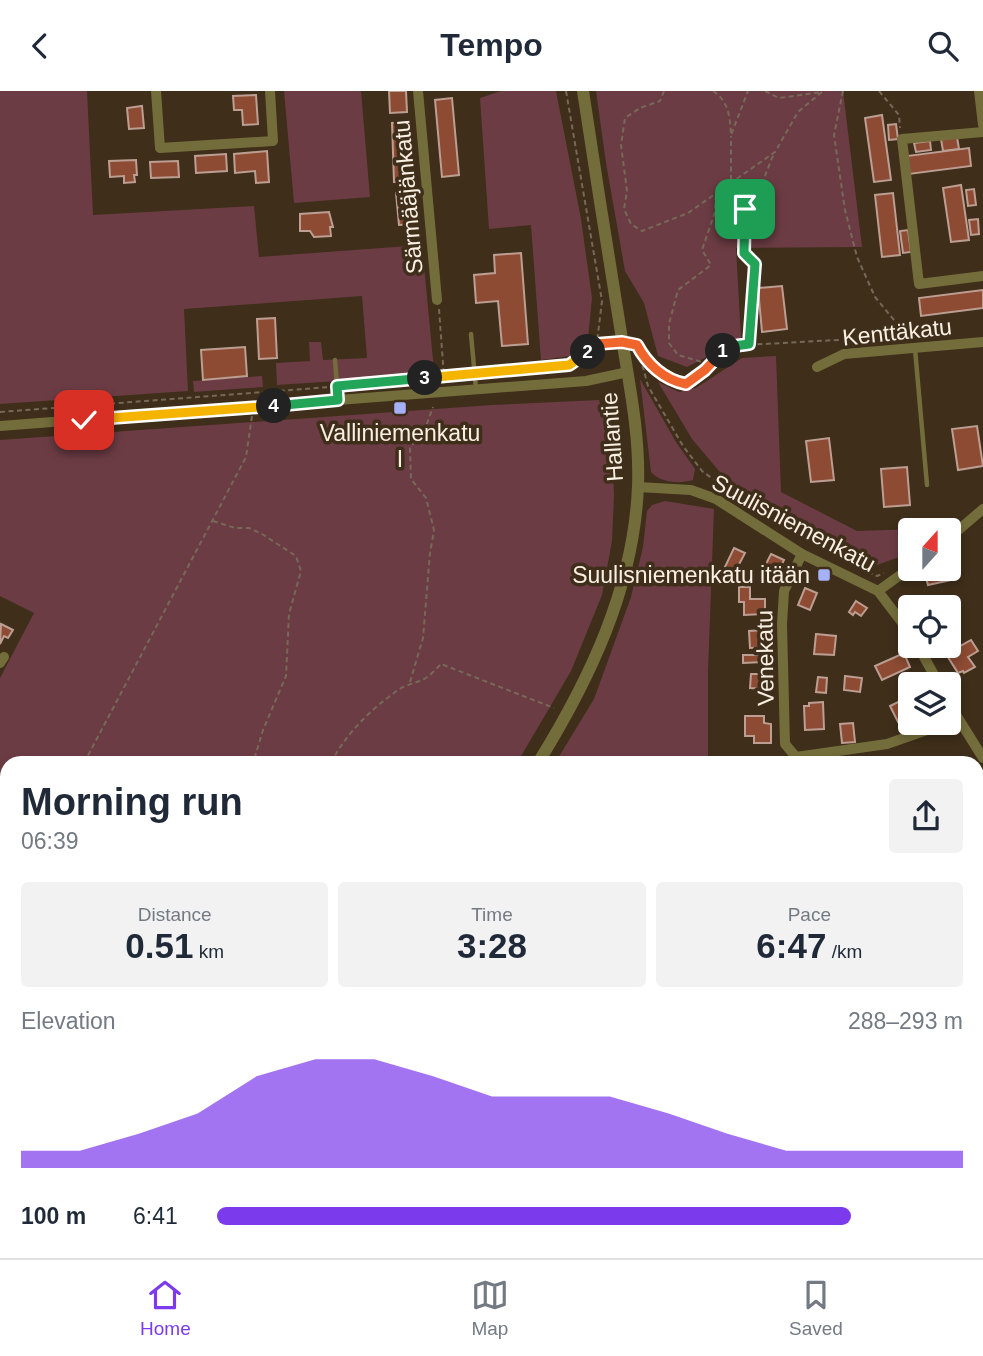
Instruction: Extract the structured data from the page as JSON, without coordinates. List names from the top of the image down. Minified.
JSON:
{"streets":{"street":["Särmääjänkatu","Kenttäkatu","Hallantie","Suulisniemenkatu","Venekatu"]},"crossings":[["Hallantie","Suulisniemenkatu"],["Suulisniemenkatu","Venekatu"]],"places":{"transit":["Valliniemenkatu I","Suulisniemenkatu itään"]},"north":"top","page":{"header":"Tempo","pins":["1","2","3","4"],"heading":["Morning run","06:39"],"stats":[["Distance","0.51 km"],["Time","3:28"],["Pace","6:47 /km"]],"chart":["Elevation","288–293 m"],"list":[{"name":"100 m","note":"6:41"}],"tabs":["Home","Map","Saved"]}}
